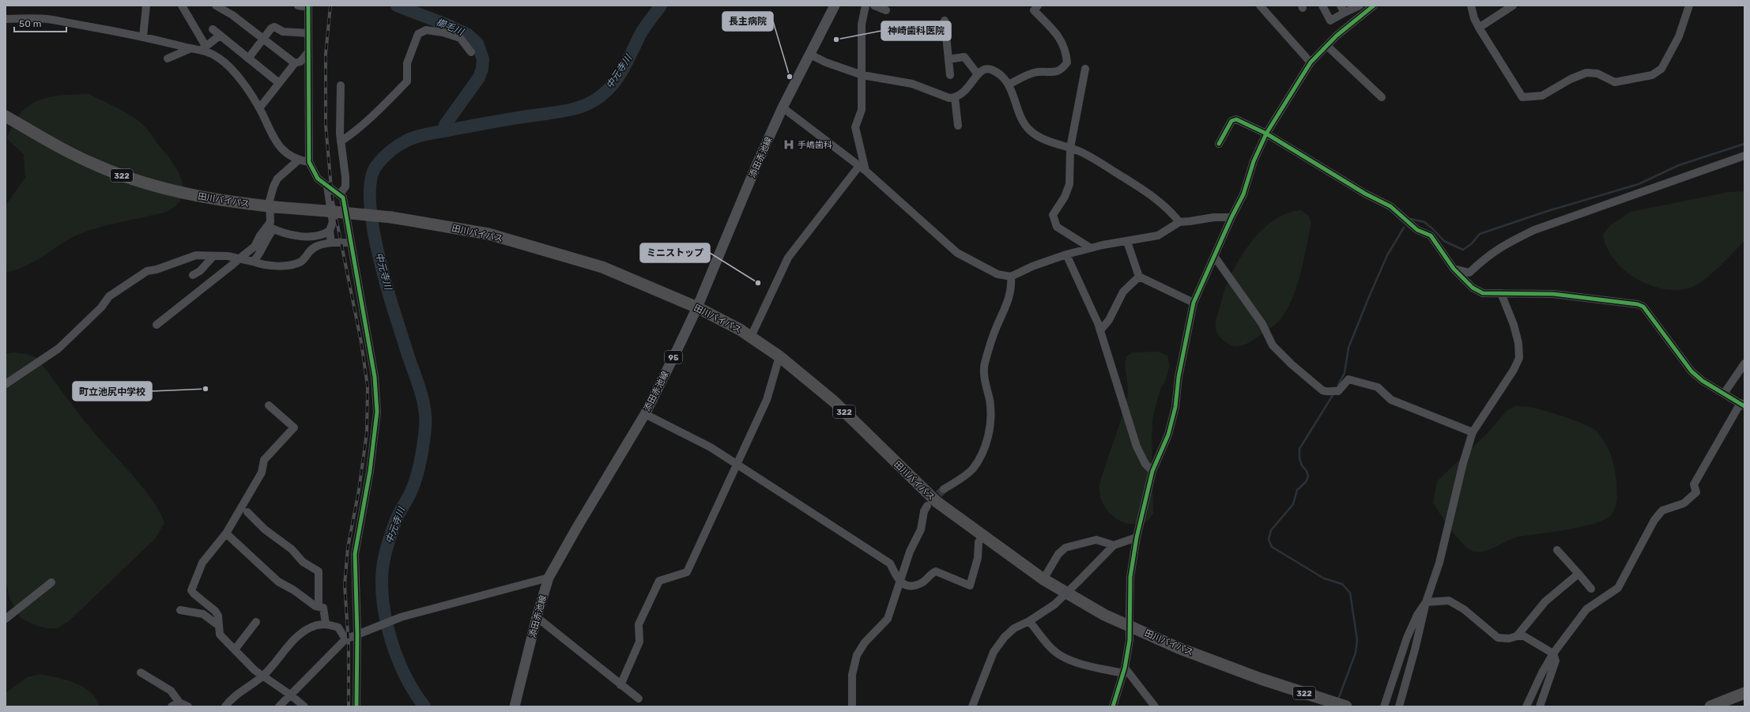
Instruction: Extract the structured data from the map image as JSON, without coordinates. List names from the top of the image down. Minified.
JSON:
{"streets":{"highway":["322","田川バイパス"],"main road":["添田赤池線","95"]},"crossings":[["添田赤池線","田川バイパス"]],"water":["櫛毛川","中元寺川"],"places":{"other":["神崎歯科医院","長主病院","ミニストップ","町立池尻中学校"],"hospital":["手嶋歯科"]},"scale_bar":"50 m"}
